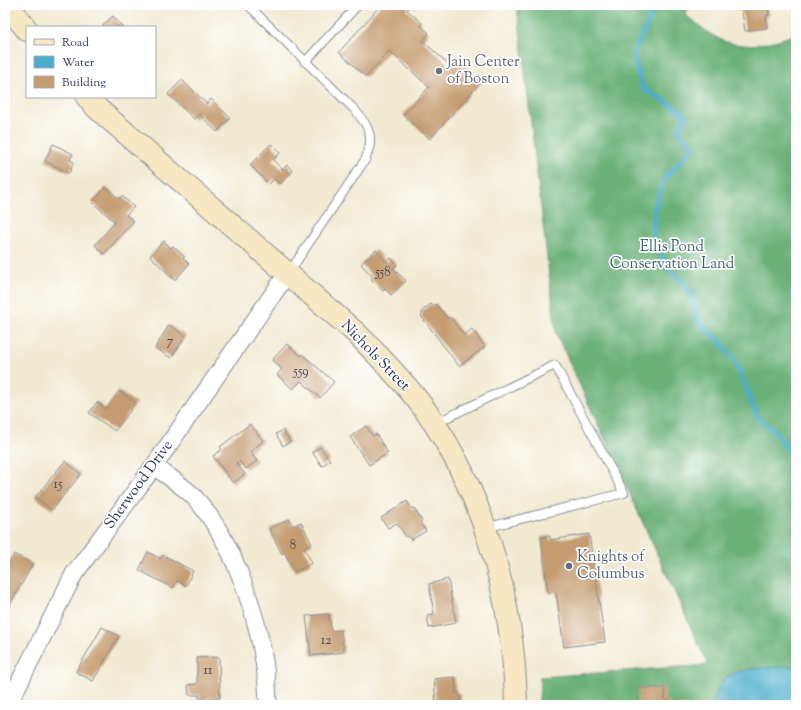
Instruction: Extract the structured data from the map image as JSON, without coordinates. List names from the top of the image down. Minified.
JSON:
{"streets":{"main road":["Nichols Street"],"street":["Sherwood Drive"]},"crossings":[["Nichols Street","Sherwood Drive"]],"parks":["Ellis Pond Conservation Land"],"places":["Jain Center of Boston","Knights of Columbus"],"house_numbers":["558","7","559","15","8","12","11"],"legend":["Road","Water","Building"]}
